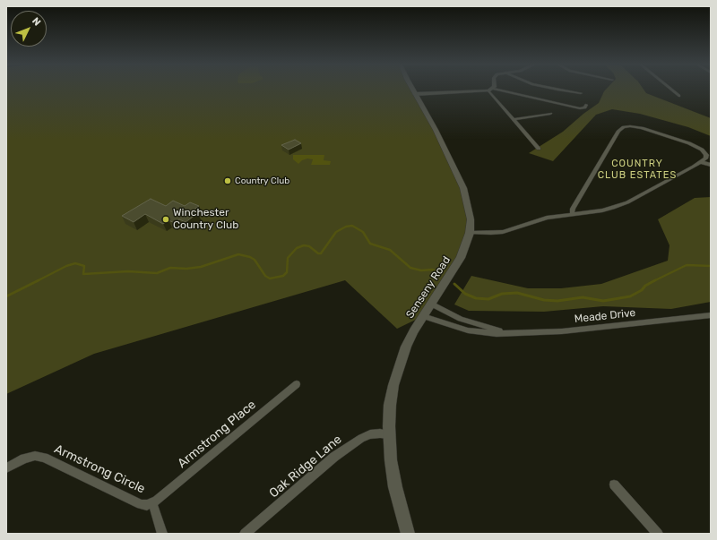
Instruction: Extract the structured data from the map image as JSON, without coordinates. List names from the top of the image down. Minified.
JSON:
{"streets":{"main road":["Senseny Road"],"street":["Meade Drive","Armstrong Place","Oak Ridge Lane","Armstrong Circle"]},"crossings":[["Senseny Road","Meade Drive"],["Senseny Road","Oak Ridge Lane"],["Armstrong Place","Armstrong Circle"]],"districts":["COUNTRY CLUB ESTATES"],"places":["Country Club","Winchester Country Club"],"north":"top right"}
